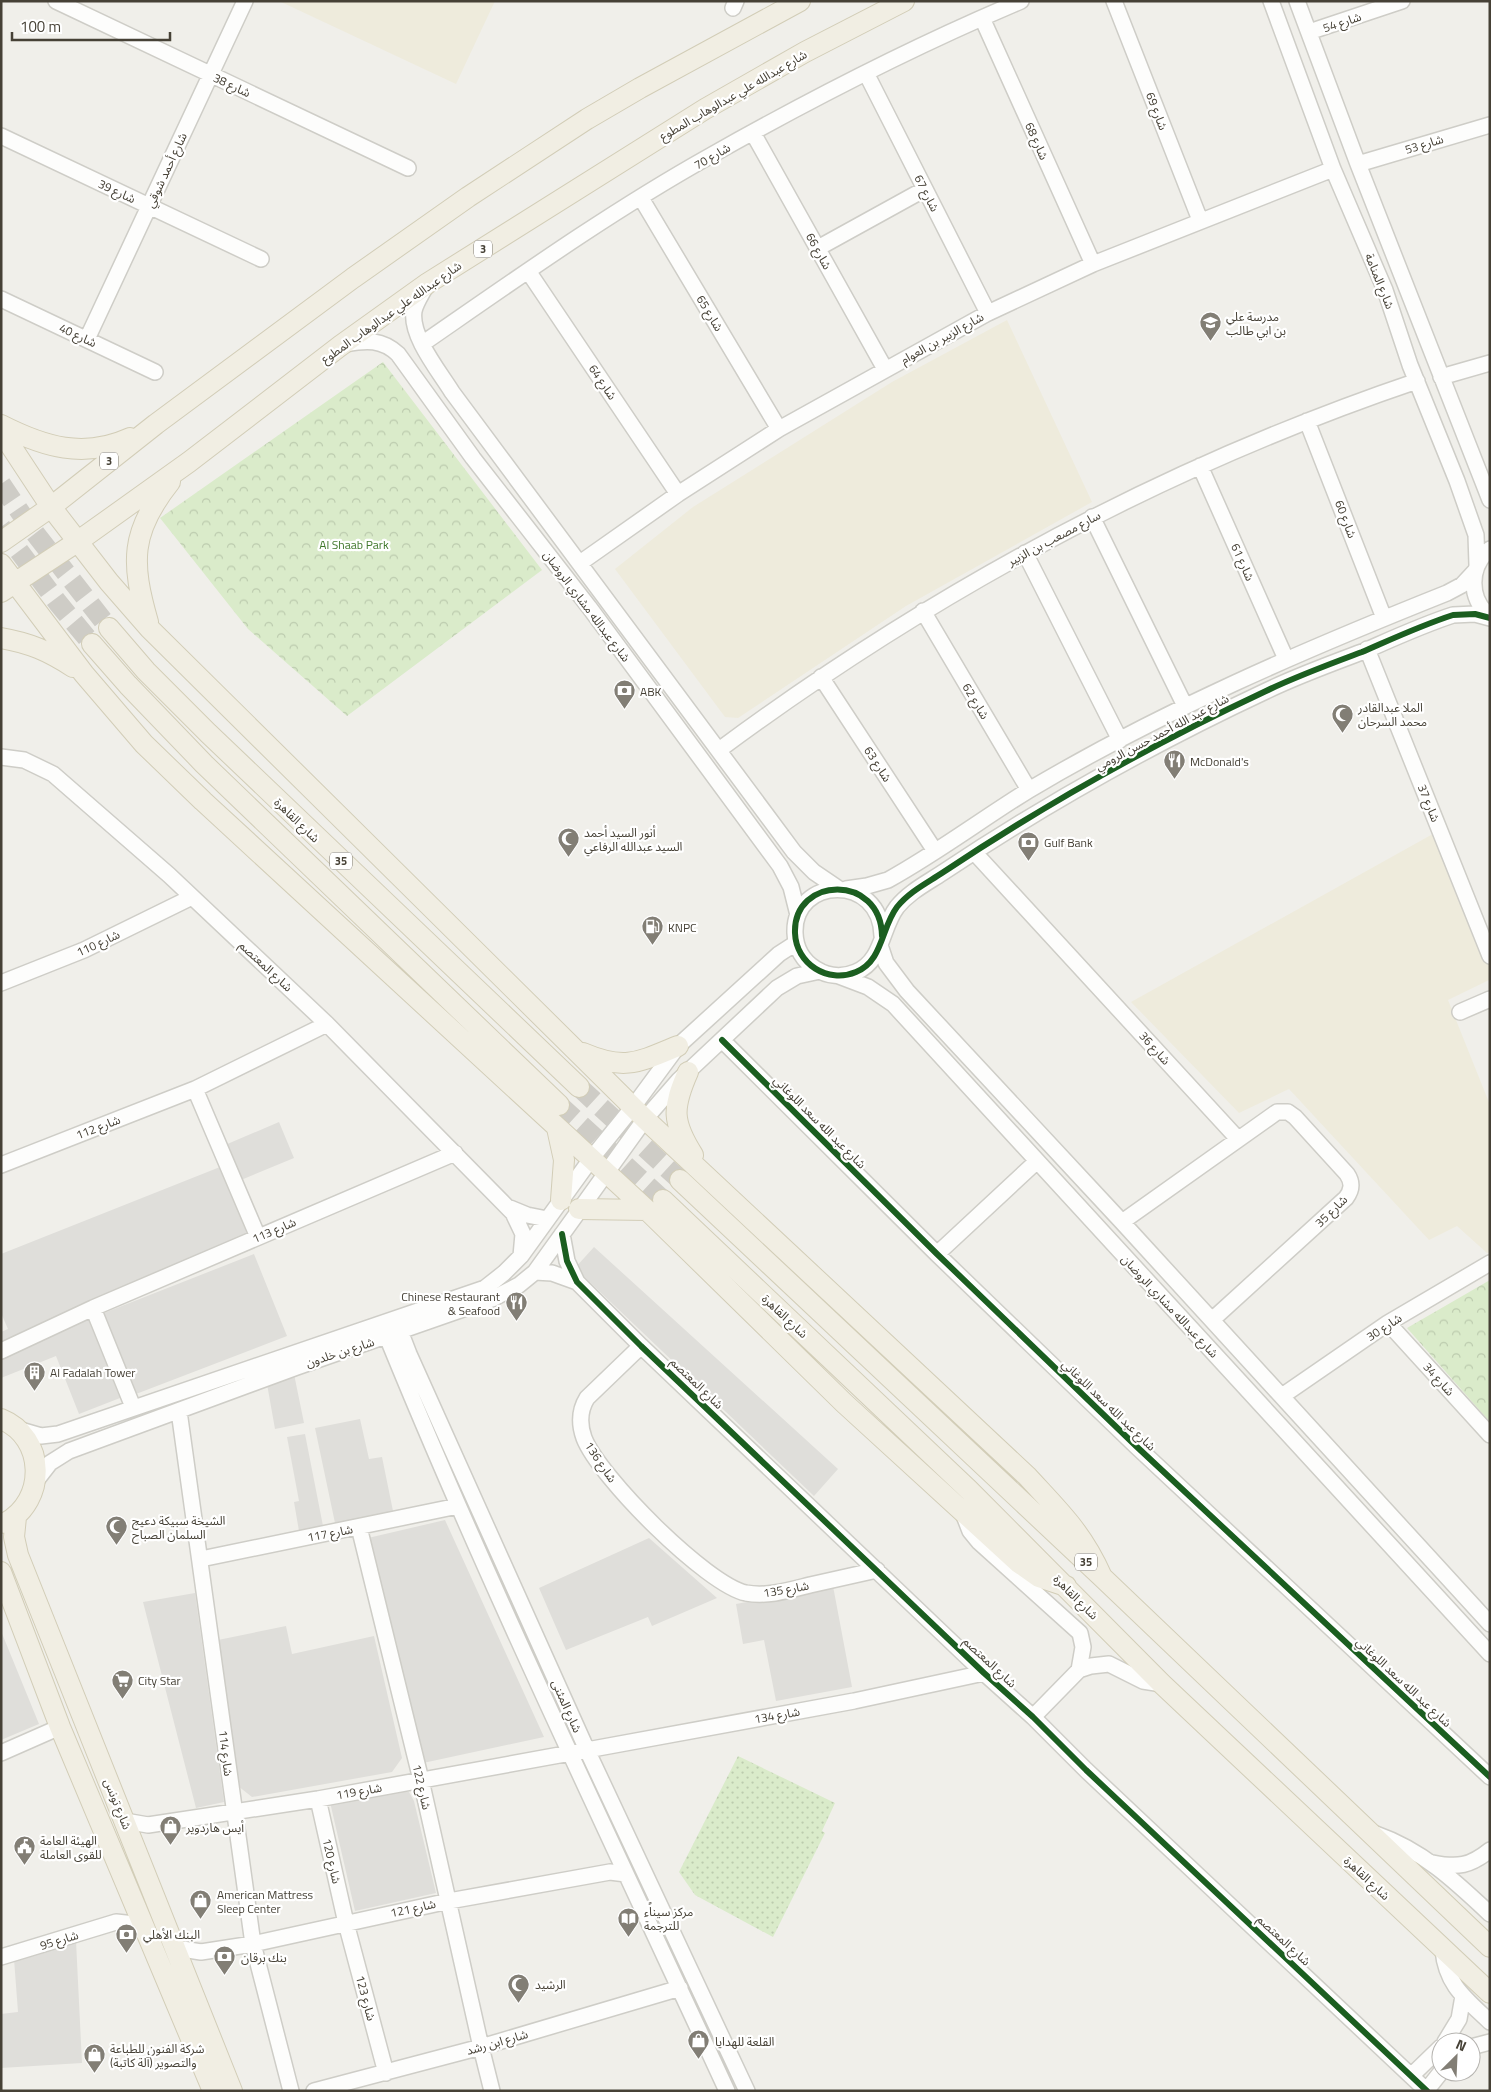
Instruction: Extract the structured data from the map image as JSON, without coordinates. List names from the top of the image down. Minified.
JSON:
{"streets":{"main road":["شارع عبدالله علي عبدالوهاب المطوع","3","شارع القاهرة","35","شارع تونس"],"street":["شارع 54","شارع 38","شارع 69","شارع 68","شارع 53","شارع 70","شارع أحمد شوقي","شارع 39","شارع 67","شارع 66","شارع المنامة","شارع 65","شارع 40","شارع الزبير بن العوام","شارع 64","شارع 60","سارع مصعب بن الزبير","شارع 61","شارع عبدالله مشاري الروضان","شارع 62","شارع عبد الله أحمد حسن الرومي","شارع 63","شارع 37","شارع 110","شارع المعتصم","شارع 36","شارع عبد الله سعد اللوغاني","شارع 112","شارع 35","شارع 113","شارع 30","شارع بن خلدون","شارع 34","شارع 136","شارع 117","شارع 135","شارع المثنى","شارع 134","شارع 114","شارع 122","شارع 119","شارع 120","شارع 121","شارع 95","شارع 123","شارع ابن رشد"]},"crossings":[["شارع 54","شارع المنامة"],["شارع 38","شارع أحمد شوقي"],["شارع عبدالله علي عبدالوهاب المطوع","شارع عبدالله مشاري الروضان"],["شارع 69","شارع الزبير بن العوام"],["شارع 68","شارع 70"],["شارع 68","شارع الزبير بن العوام"],["شارع 53","شارع المنامة"],["شارع 70","شارع 67"],["شارع 70","شارع 66"],["شارع 70","شارع 65"],["شارع 70","شارع 64"],["شارع 70","شارع عبدالله مشاري الروضان"],["شارع أحمد شوقي","شارع 39"],["شارع أحمد شوقي","شارع 40"],["شارع 67","شارع الزبير بن العوام"],["شارع 66","شارع الزبير بن العوام"],["شارع المنامة","شارع الزبير بن العوام"],["شارع المنامة","سارع مصعب بن الزبير"],["شارع المنامة","شارع عبد الله أحمد حسن الرومي"],["شارع 65","شارع الزبير بن العوام"],["شارع الزبير بن العوام","شارع 64"],["شارع الزبير بن العوام","شارع عبدالله مشاري الروضان"],["شارع 60","سارع مصعب بن الزبير"],["شارع 60","شارع عبد الله أحمد حسن الرومي"],["سارع مصعب بن الزبير","شارع 61"],["سارع مصعب بن الزبير","شارع عبدالله مشاري الروضان"],["سارع مصعب بن الزبير","شارع 62"],["سارع مصعب بن الزبير","شارع عبد الله أحمد حسن الرومي"],["سارع مصعب بن الزبير","شارع 63"],["شارع 61","شارع عبد الله أحمد حسن الرومي"],["شارع عبدالله مشاري الروضان","شارع عبد الله أحمد حسن الرومي"],["شارع عبدالله مشاري الروضان","شارع 35"],["شارع عبدالله مشاري الروضان","شارع 30"],["شارع 62","شارع عبد الله أحمد حسن الرومي"],["شارع عبد الله أحمد حسن الرومي","شارع 63"],["شارع عبد الله أحمد حسن الرومي","شارع 37"],["شارع عبد الله أحمد حسن الرومي","شارع 36"],["شارع 110","شارع المعتصم"],["شارع المعتصم","شارع 112"],["شارع المعتصم","شارع 113"],["شارع المعتصم","شارع بن خلدون"],["شارع المعتصم","شارع 136"],["شارع المعتصم","شارع 135"],["شارع المعتصم","شارع 134"],["شارع 36","شارع 35"],["شارع 30","شارع 34"],["شارع بن خلدون","شارع المثنى"],["شارع بن خلدون","شارع 114"],["شارع 136","شارع 135"],["شارع 117","شارع المثنى"],["شارع 117","شارع 114"],["شارع 117","شارع 122"],["شارع المثنى","شارع 134"],["شارع المثنى","شارع 119"],["شارع المثنى","شارع 121"],["شارع المثنى","شارع ابن رشد"],["شارع 134","شارع 119"],["شارع 114","شارع 119"],["شارع 114","شارع 121"],["شارع 122","شارع 119"],["شارع 122","شارع 121"],["شارع 122","شارع ابن رشد"],["شارع 119","شارع تونس"],["شارع 119","شارع 120"],["شارع تونس","شارع 121"],["شارع تونس","شارع 95"],["شارع 120","شارع 121"],["شارع 120","شارع 123"],["شارع 121","شارع 123"],["شارع 123","شارع ابن رشد"]],"parks":["Al Shaab Park"],"places":{"school or university":["مدرسة علي بن ابي طالب"],"bank":["ABK","Gulf Bank","البنك الأهلي","بنك برقان"],"mosque":["الملا عبدالقادر محمد السرحان","أنور السيد أحمد السيد عبدالله الرفاعي","الشيخة سبيكة دعيج السلمان الصباح","الرشيد"],"restaurant":["McDonald's","Chinese Restaurant & Seafood"],"fuel station":["KNPC"],"building":["Al Fadalah Tower"],"supermarket":["City Star"],"shop":["أيس هاردوير","American Mattress Sleep Center","القلعة للهدايا","شركة الفنون للطباعة والتصوير (آلة كاتبة)"],"public building":["الهيئة العامة للقوى العاملة"],"library":["مركز سيناًء للترجمة"]},"scale_bar":"100 m","north":"top right"}
